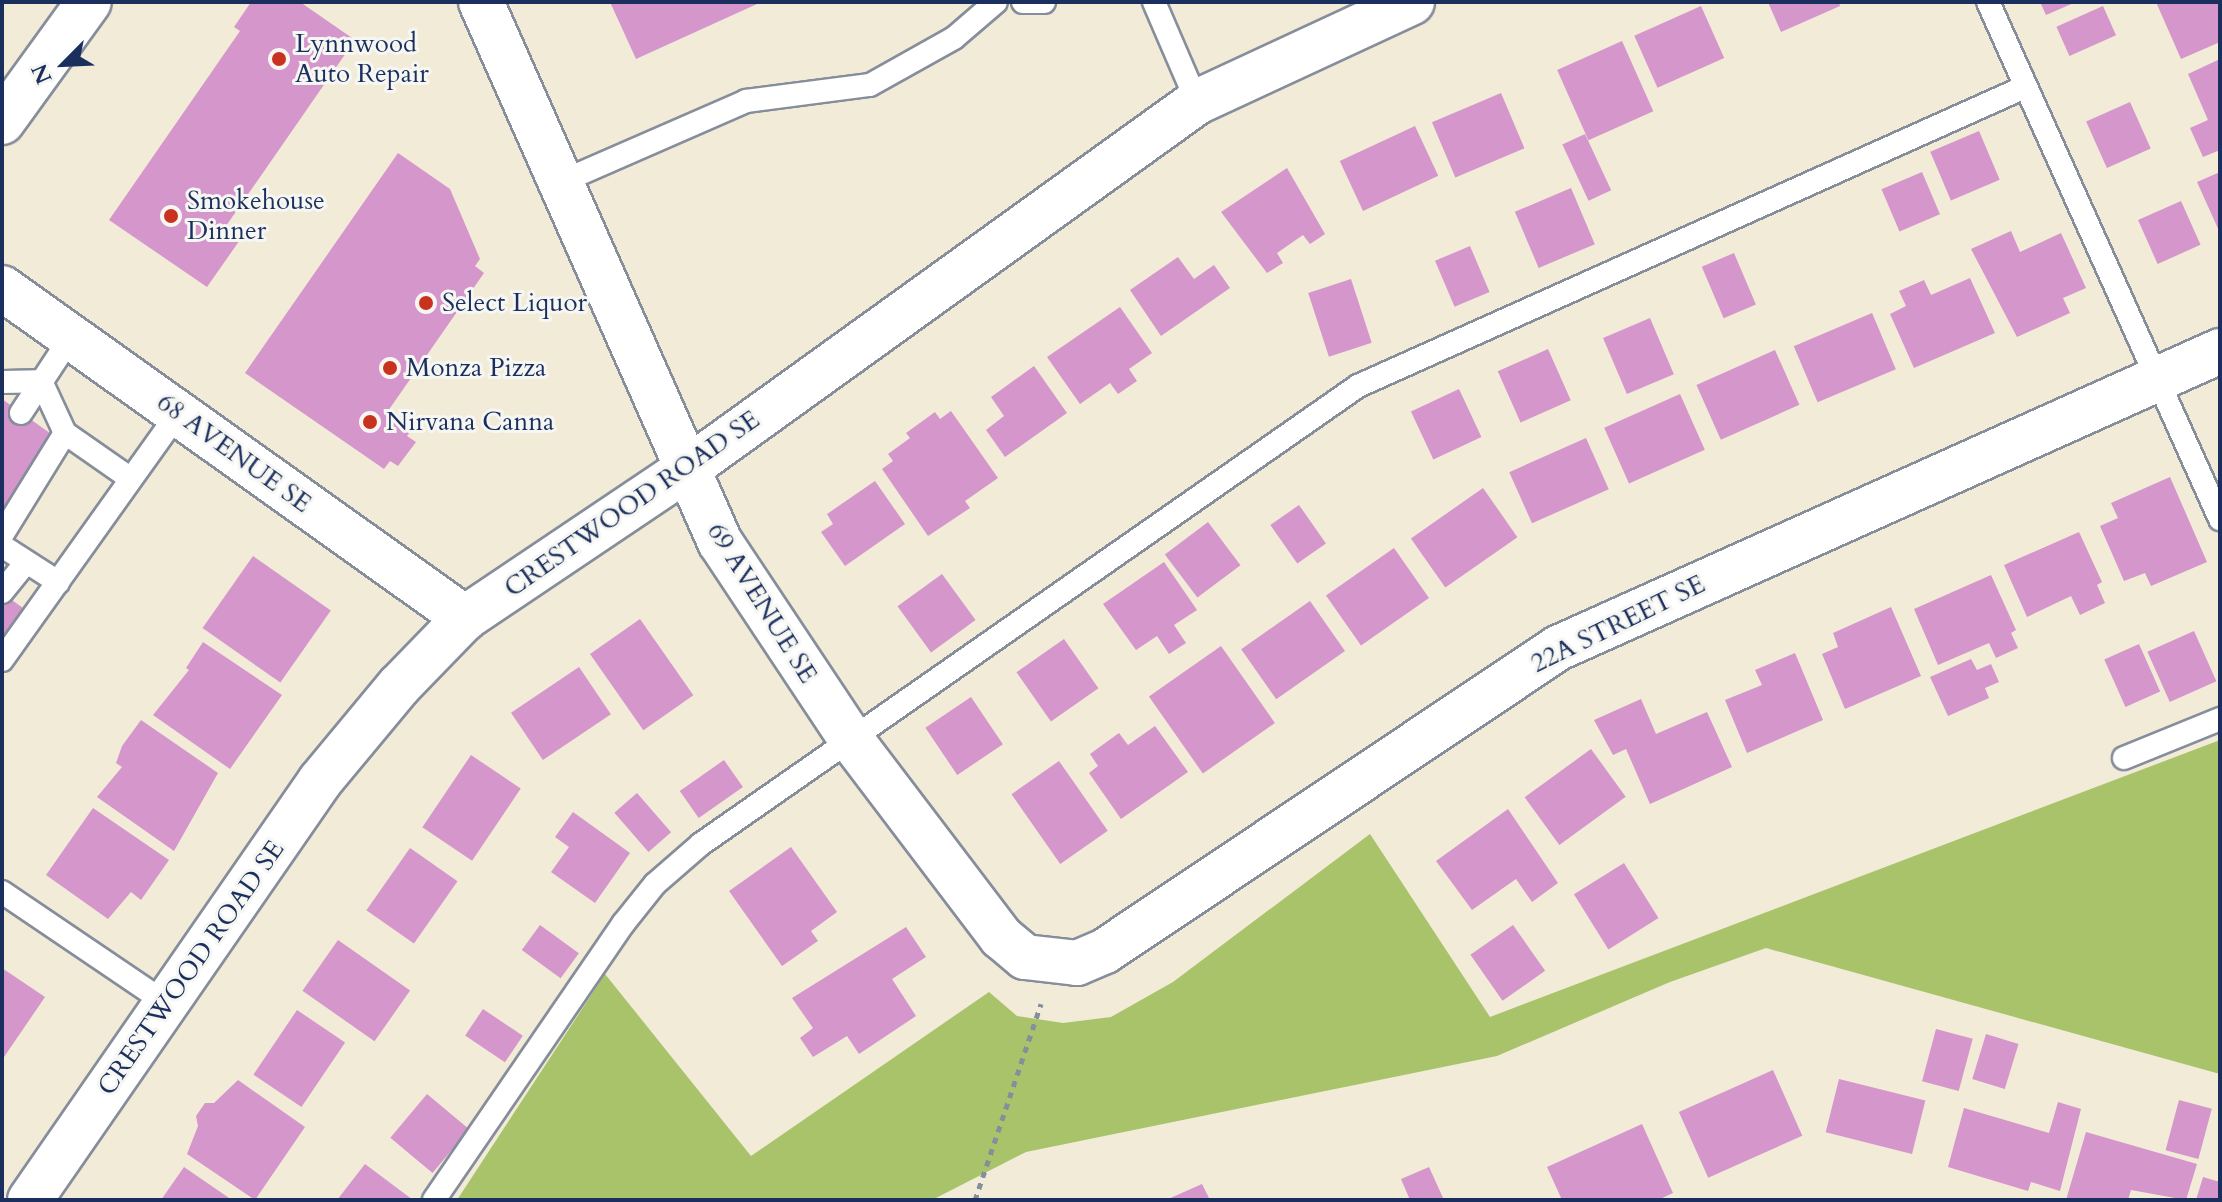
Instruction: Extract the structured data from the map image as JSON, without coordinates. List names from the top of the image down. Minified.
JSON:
{"streets":{"street":["68 AVENUE SE","CRESTWOOD ROAD SE","69 AVENUE SE","22A STREET SE"]},"crossings":[["68 AVENUE SE","CRESTWOOD ROAD SE"],["CRESTWOOD ROAD SE","69 AVENUE SE"],["69 AVENUE SE","22A STREET SE"]],"places":["Lynnwood Auto Repair","Smokehouse Dinner","Select Liquor","Monza Pizza","Nirvana Canna"],"north":"bottom left"}
